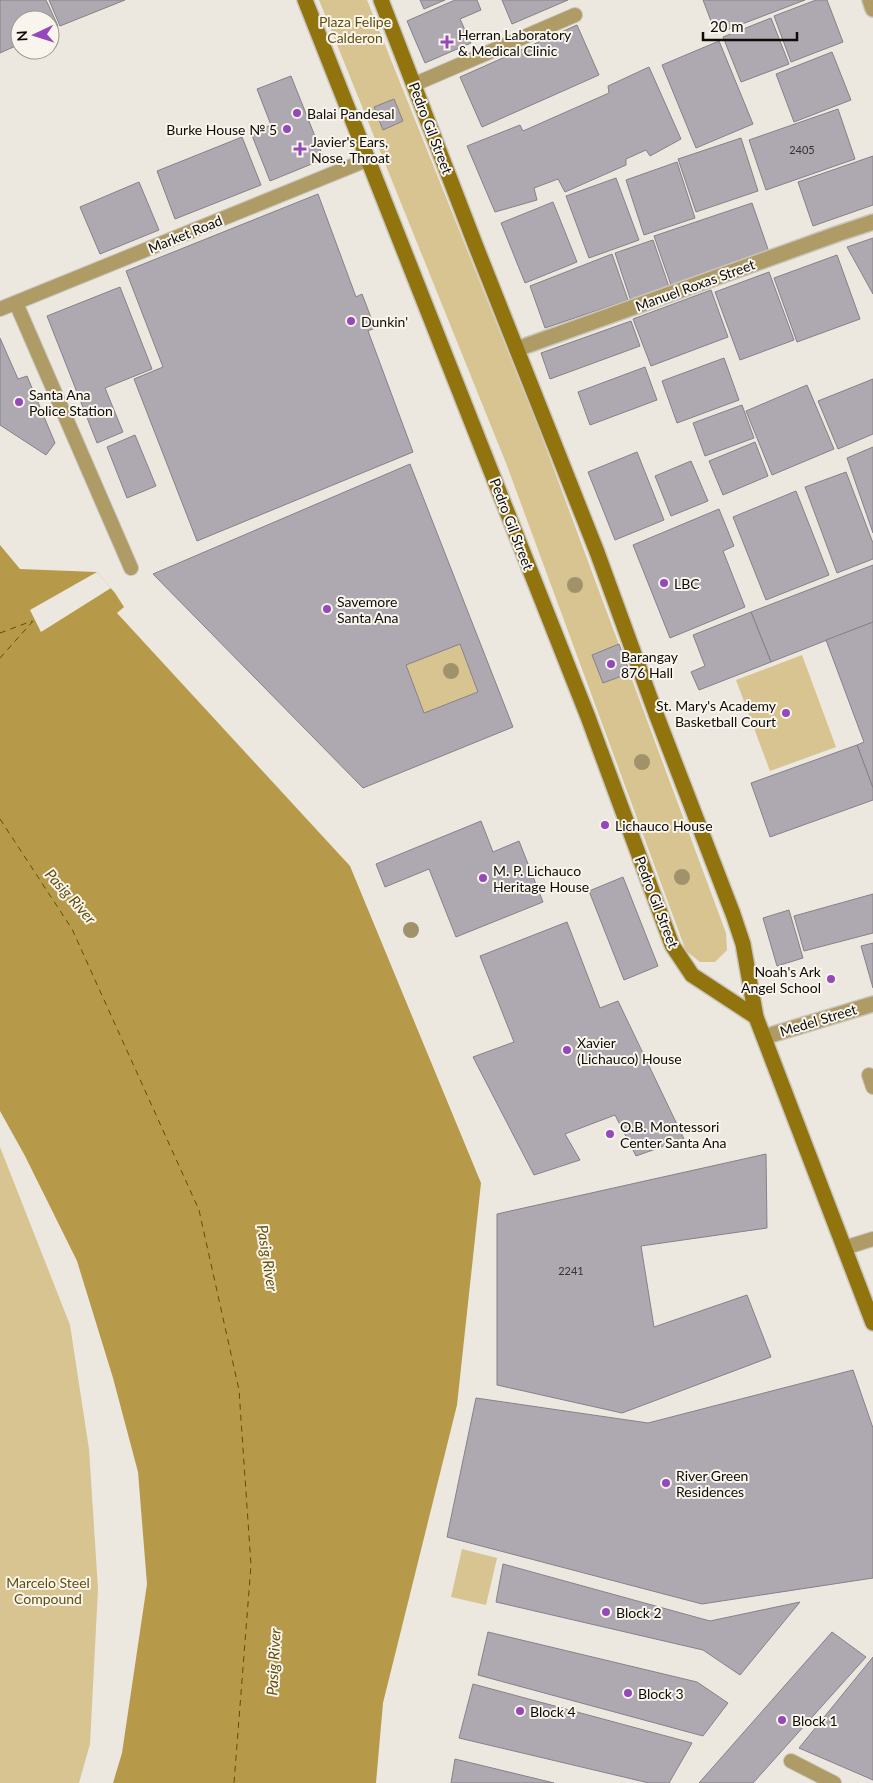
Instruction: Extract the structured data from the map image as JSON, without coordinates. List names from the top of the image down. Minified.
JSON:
{"streets":{"main road":["Pedro Gil Street"],"street":["Manuel Roxas Street","Medel Street"],"lane":["Market Road"]},"crossings":[["Pedro Gil Street","Market Road"],["Pedro Gil Street","Manuel Roxas Street"],["Pedro Gil Street","Medel Street"]],"water":["Pasig River"],"parks":["Plaza Felipe Calderon","Marcelo Steel Compound"],"places":{"health":["Herran Laboratory & Medical Clinic","Javier's Ears, Nose, Throat"],"other":["Balai Pandesal","Burke House № 5","Dunkin'","Santa Ana Police Station","LBC","Savemore Santa Ana","Barangay 876 Hall","St. Mary's Academy Basketball Court","Lichauco House","M. P. Lichauco Heritage House","Noah's Ark Angel School","Xavier (Lichauco) House","O.B. Montessori Center Santa Ana","River Green Residences","Block 2","Block 3","Block 4","Block 1"]},"house_numbers":["2405","2241"],"scale_bar":"20 m","north":"left"}
